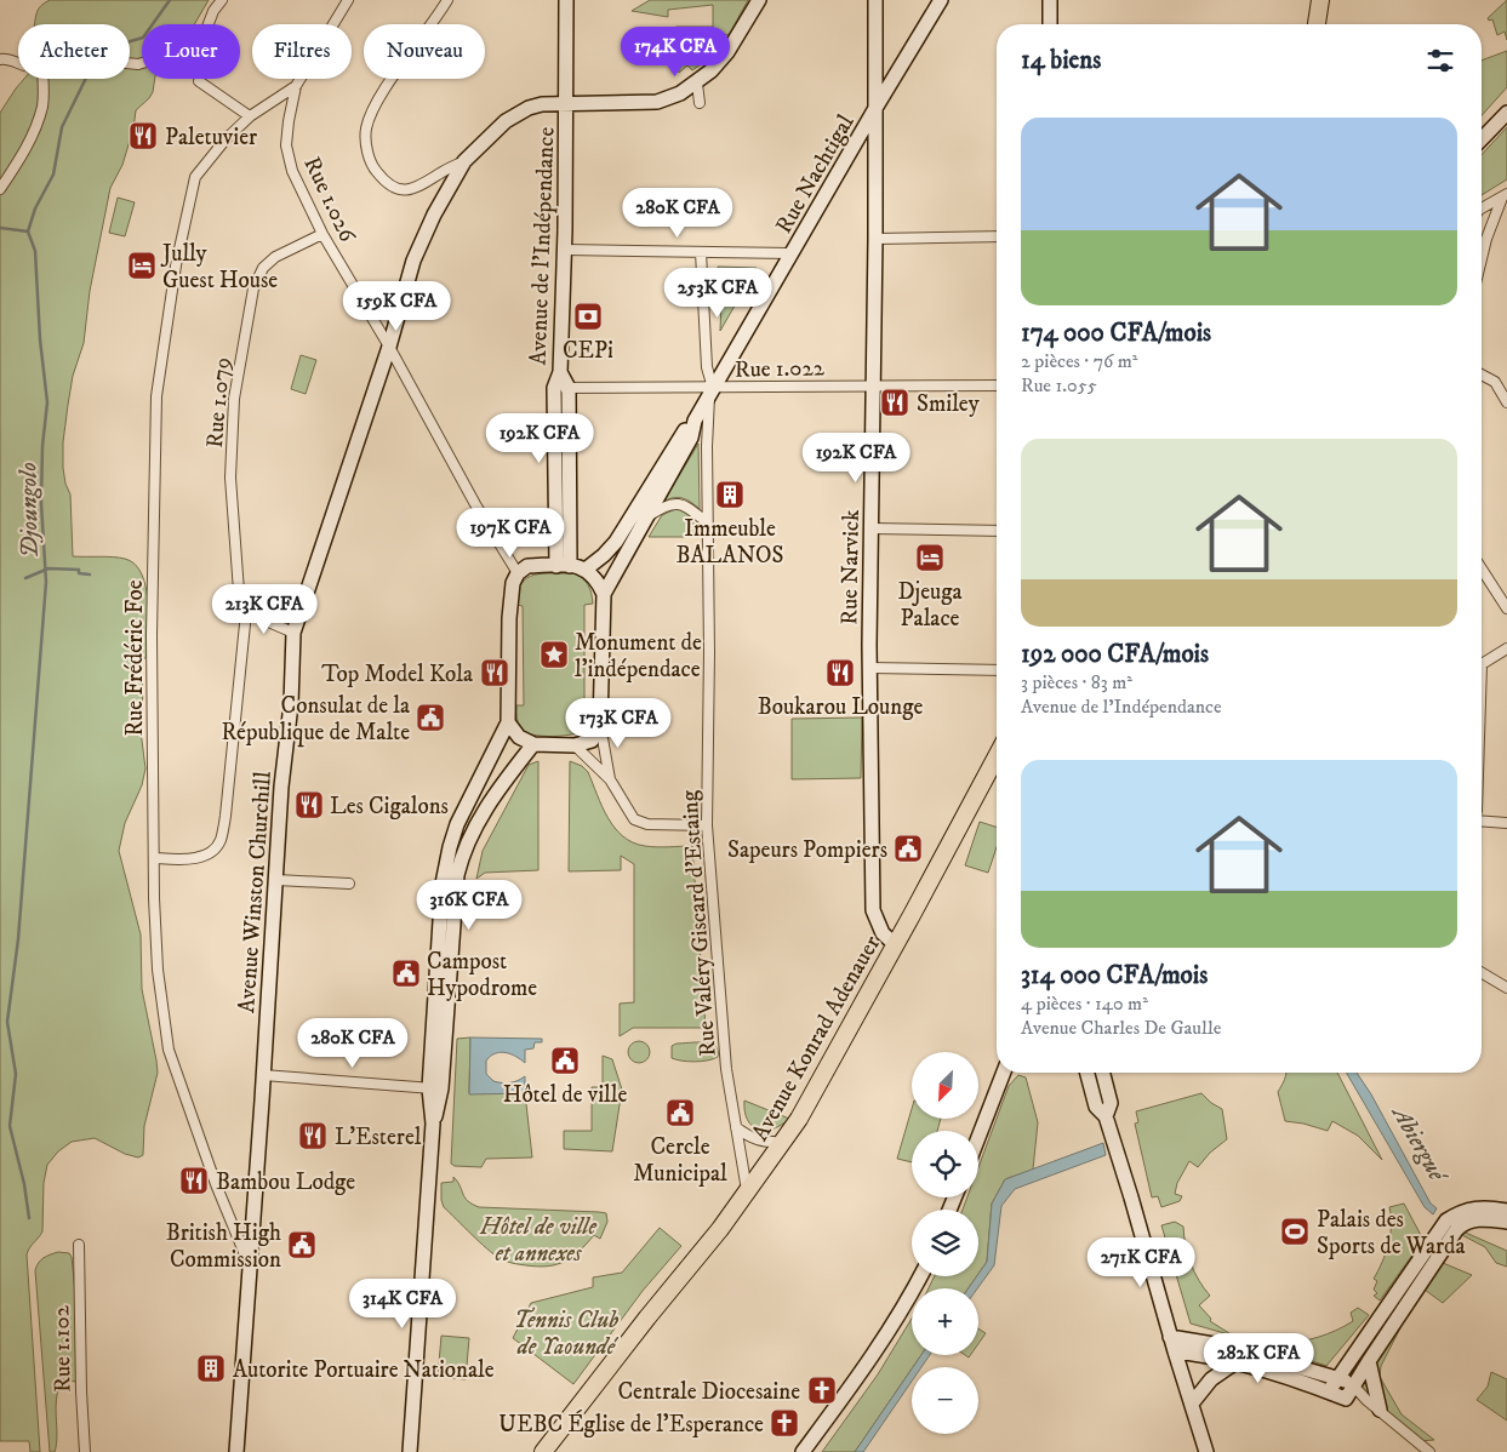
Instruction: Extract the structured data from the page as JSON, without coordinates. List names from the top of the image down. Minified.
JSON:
{"streets":{"highway":["Avenue Konrad Adenauer"],"main road":["Rue Nachtigal","Avenue de l'Indépendance","Rue Narvick","Avenue Winston Churchill"],"street":["Rue 1.026","Rue 1.022","Rue 1.079","Rue Frédéric Foe","Rue Valéry Giscard d'Estaing","Rue 1.102"]},"crossings":[["Rue Nachtigal","Rue 1.022"],["Rue Nachtigal","Rue Narvick"],["Rue Nachtigal","Rue Valéry Giscard d'Estaing"],["Rue 1.026","Rue 1.079"],["Rue 1.026","Rue Frédéric Foe"],["Rue 1.026","Avenue Winston Churchill"],["Avenue de l'Indépendance","Rue 1.022"],["Avenue de l'Indépendance","Avenue Winston Churchill"],["Rue 1.022","Rue Narvick"],["Rue 1.022","Rue Valéry Giscard d'Estaing"],["Rue 1.079","Rue Frédéric Foe"],["Rue Narvick","Avenue Konrad Adenauer"],["Rue Frédéric Foe","Avenue Winston Churchill"],["Rue Valéry Giscard d'Estaing","Avenue Konrad Adenauer"]],"water":["Djoungolo","Abiergué"],"parks":["Hôtel de ville et annexes","Tennis Club de Yaoundé"],"places":{"restaurant":["Paletuvier","Smiley","Top Model Kola","Boukarou Lounge","Les Cigalons","L'Esterel","Bambou Lodge"],"hotel":["Jully Guest House","Djeuga Palace"],"bank":["CEPi"],"building":["Immeuble BALANOS","Autorite Portuaire Nationale"],"place":["Monument de l'indépendace"],"public building":["Consulat de la République de Malte","Sapeurs Pompiers","Campost Hypodrome","Hôtel de ville","Cercle Municipal","British High Commission"],"sports":["Palais des Sports de Warda"],"church":["Centrale Diocesaine","UEBC Église de l'Esperance"]},"north":"bottom left","page":{"chip":["Acheter","Louer","Filtres","Nouveau"],"heading":"14 biens","price":["174K CFA","280K CFA","253K CFA","159K CFA","192K CFA","192K CFA","197K CFA","213K CFA","173K CFA","316K CFA","280K CFA","271K CFA","314K CFA","282K CFA"],"list":[{"name":"174 000 CFA/mois","note":"2 pièces · 76 m² · Rue 1.055"},{"name":"192 000 CFA/mois","note":"3 pièces · 83 m² · Avenue de l'Indépendance"},{"name":"314 000 CFA/mois","note":"4 pièces · 140 m² · Avenue Charles De Gaulle"}],"map_buttons":["+","−"]}}
